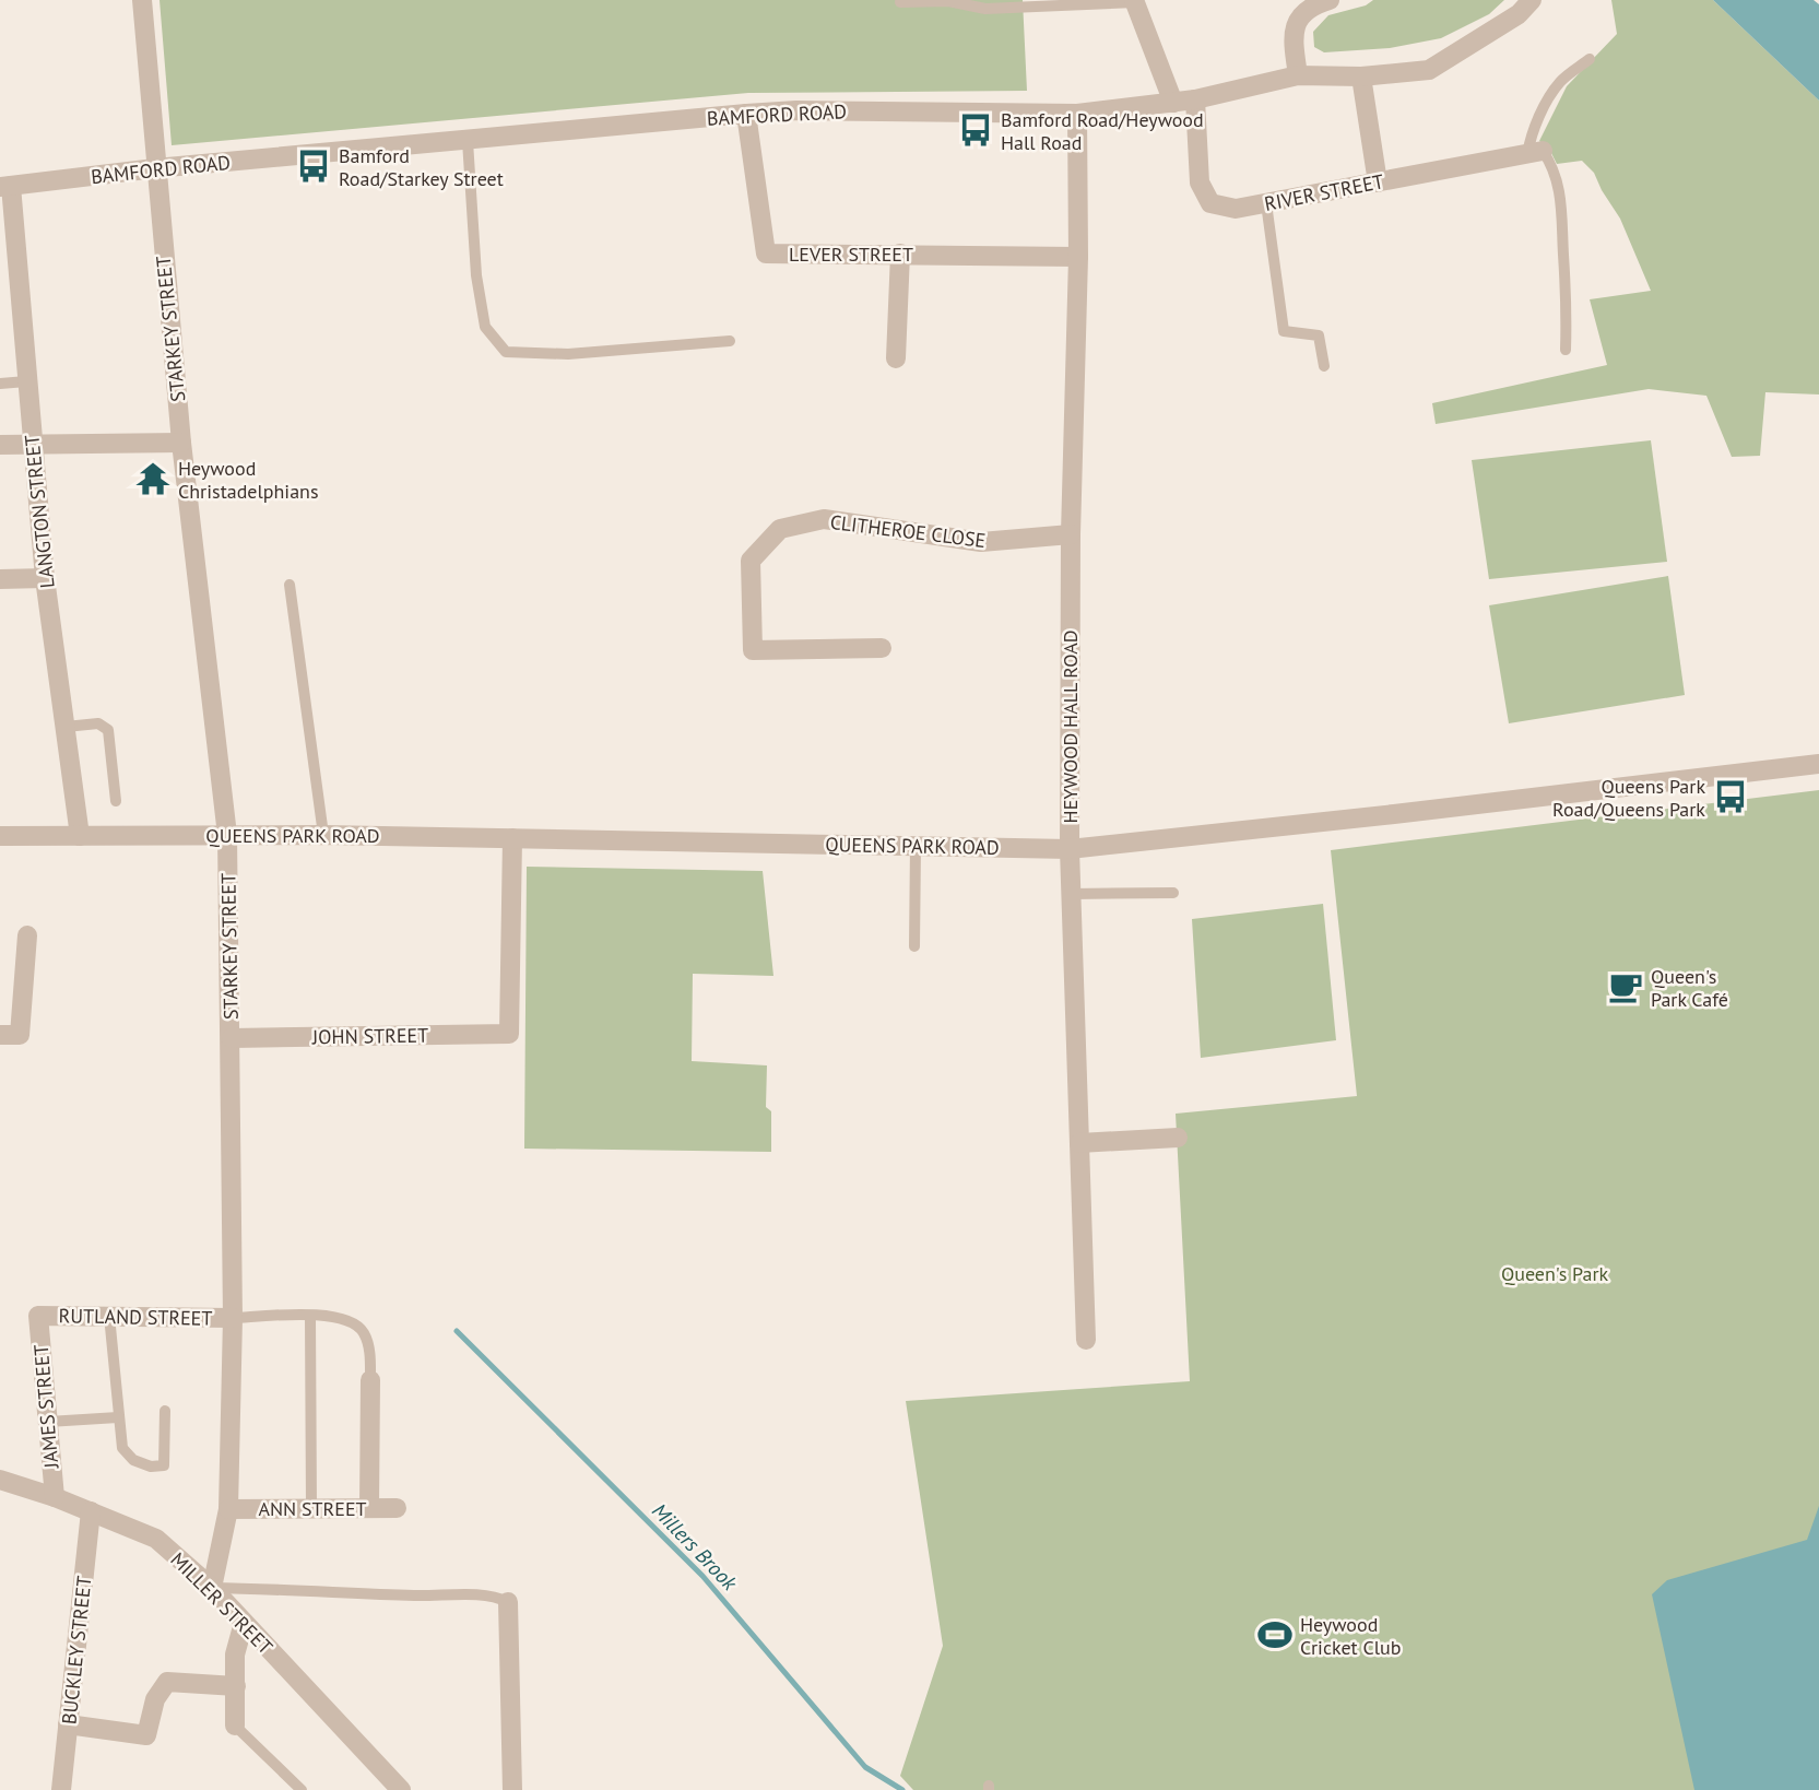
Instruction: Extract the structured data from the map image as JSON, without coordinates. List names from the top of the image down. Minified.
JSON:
{"streets":{"street":["BAMFORD ROAD","RIVER STREET","LEVER STREET","STARKEY STREET","LANGTON STREET","CLITHEROE CLOSE","HEYWOOD HALL ROAD","QUEENS PARK ROAD","JOHN STREET","RUTLAND STREET","JAMES STREET","ANN STREET","MILLER STREET","BUCKLEY STREET"]},"crossings":[["BAMFORD ROAD","RIVER STREET"],["BAMFORD ROAD","LEVER STREET"],["BAMFORD ROAD","STARKEY STREET"],["BAMFORD ROAD","LANGTON STREET"],["BAMFORD ROAD","HEYWOOD HALL ROAD"],["LEVER STREET","HEYWOOD HALL ROAD"],["STARKEY STREET","QUEENS PARK ROAD"],["STARKEY STREET","JOHN STREET"],["STARKEY STREET","RUTLAND STREET"],["STARKEY STREET","ANN STREET"],["STARKEY STREET","MILLER STREET"],["LANGTON STREET","QUEENS PARK ROAD"],["CLITHEROE CLOSE","HEYWOOD HALL ROAD"],["HEYWOOD HALL ROAD","QUEENS PARK ROAD"],["QUEENS PARK ROAD","JOHN STREET"],["RUTLAND STREET","JAMES STREET"],["JAMES STREET","MILLER STREET"],["MILLER STREET","BUCKLEY STREET"]],"water":["Millers Brook"],"parks":["Queen's Park"],"places":{"bus stop":["Bamford Road/Heywood Hall Road","Bamford Road/Starkey Street","Queens Park Road/Queens Park"],"temple":["Heywood Christadelphians"],"cafe":["Queen's Park Café"],"sports":["Heywood Cricket Club"]}}
